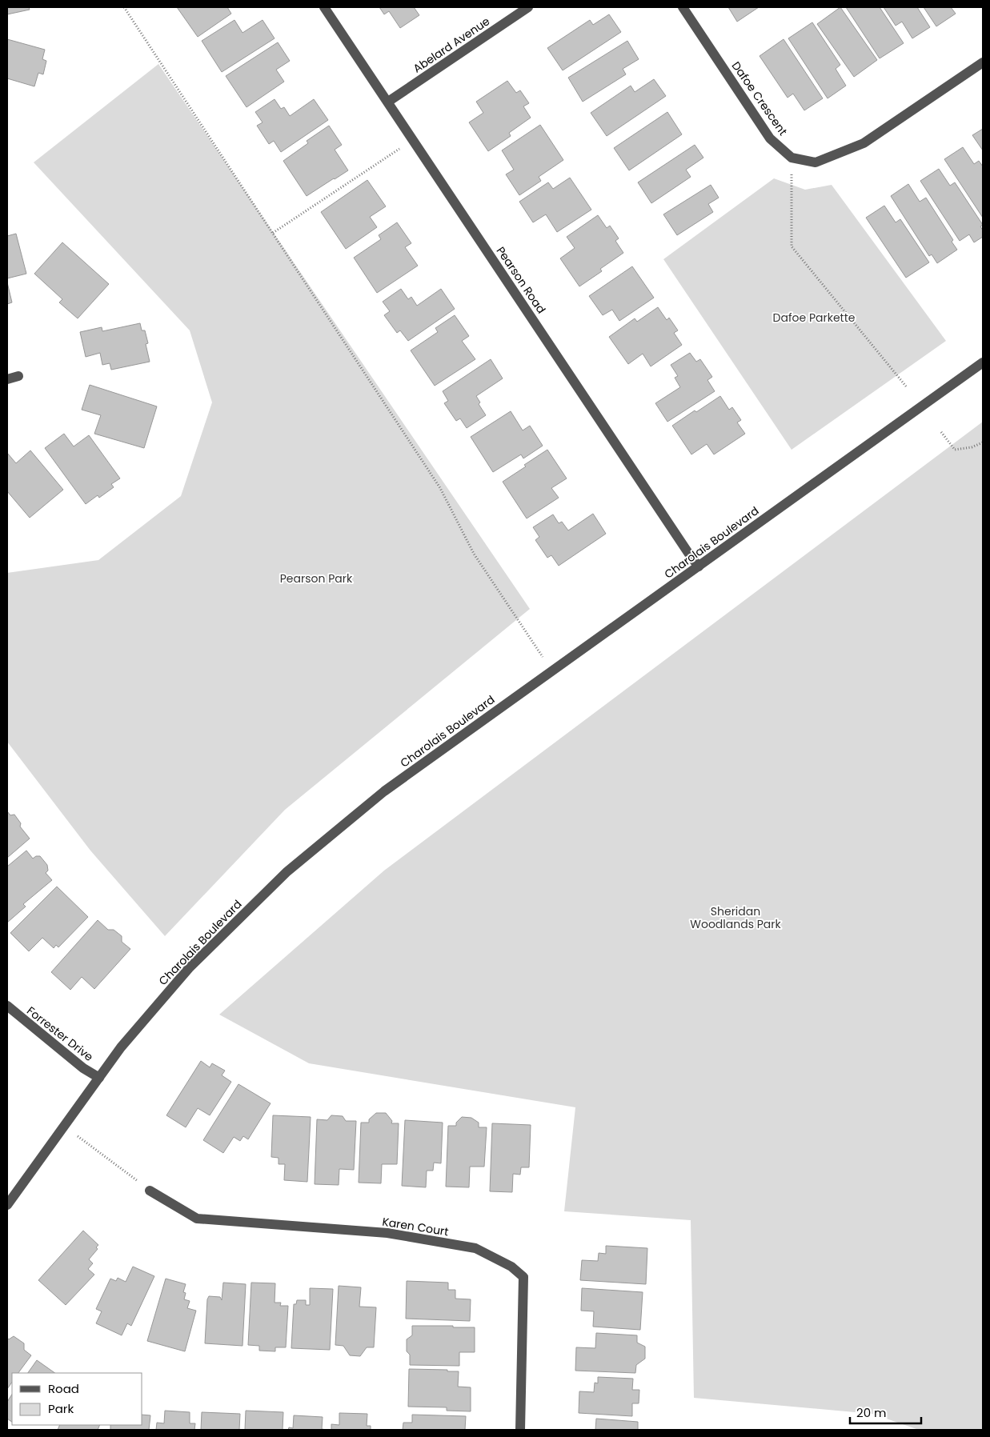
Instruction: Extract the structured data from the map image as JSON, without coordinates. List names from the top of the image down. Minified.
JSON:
{"streets":{"street":["Abelard Avenue","Dafoe Crescent","Pearson Road","Charolais Boulevard","Forrester Drive","Karen Court"]},"crossings":[["Abelard Avenue","Pearson Road"],["Pearson Road","Charolais Boulevard"],["Charolais Boulevard","Forrester Drive"]],"parks":["Dafoe Parkette","Pearson Park","Sheridan Woodlands Park"],"legend":["Road","Park"],"scale_bar":"20 m"}
